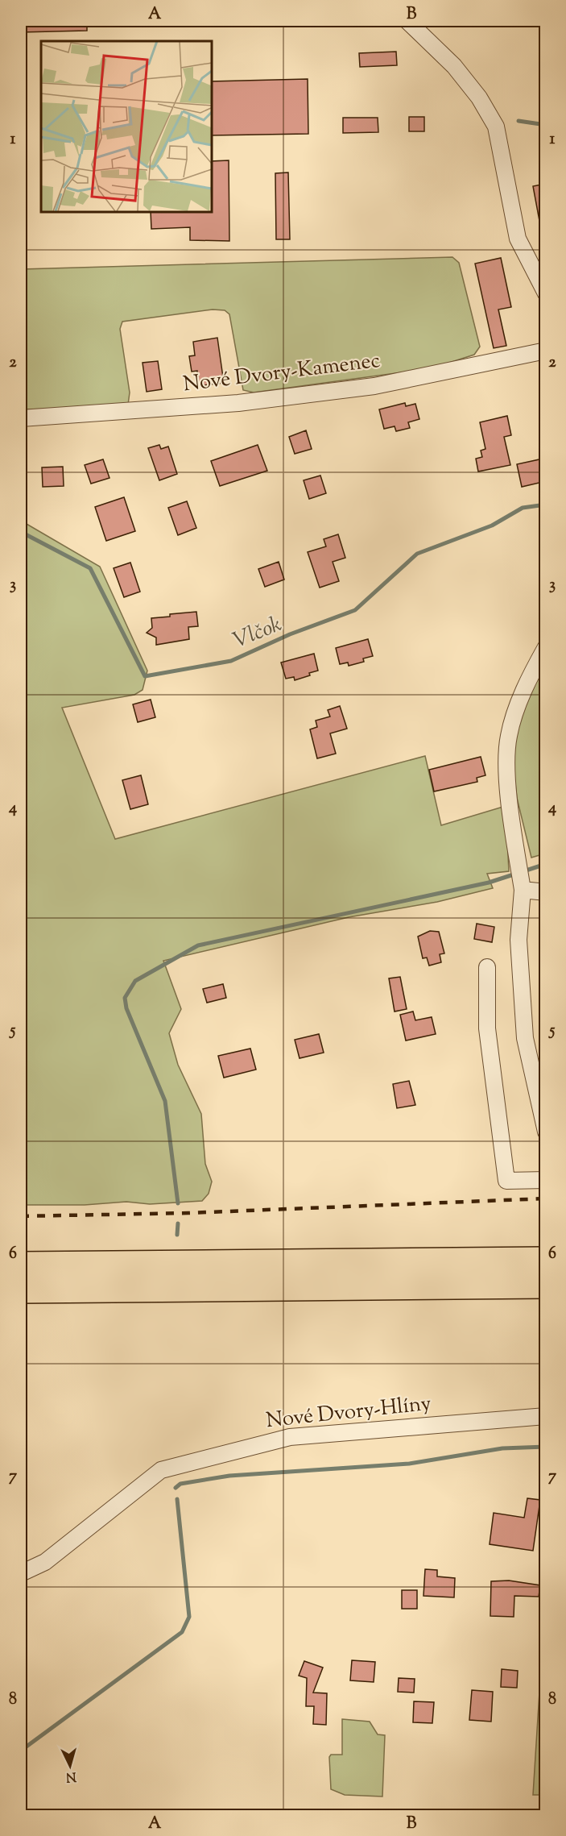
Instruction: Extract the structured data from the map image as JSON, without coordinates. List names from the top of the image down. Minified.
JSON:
{"streets":{"street":["Nové Dvory-Kamenec","Nové Dvory-Hlíny"]},"water":["Vlčok"],"north":"bottom","grid":{"columns":["A","B"],"rows":["1","2","3","4","5","6","7","8"]}}
